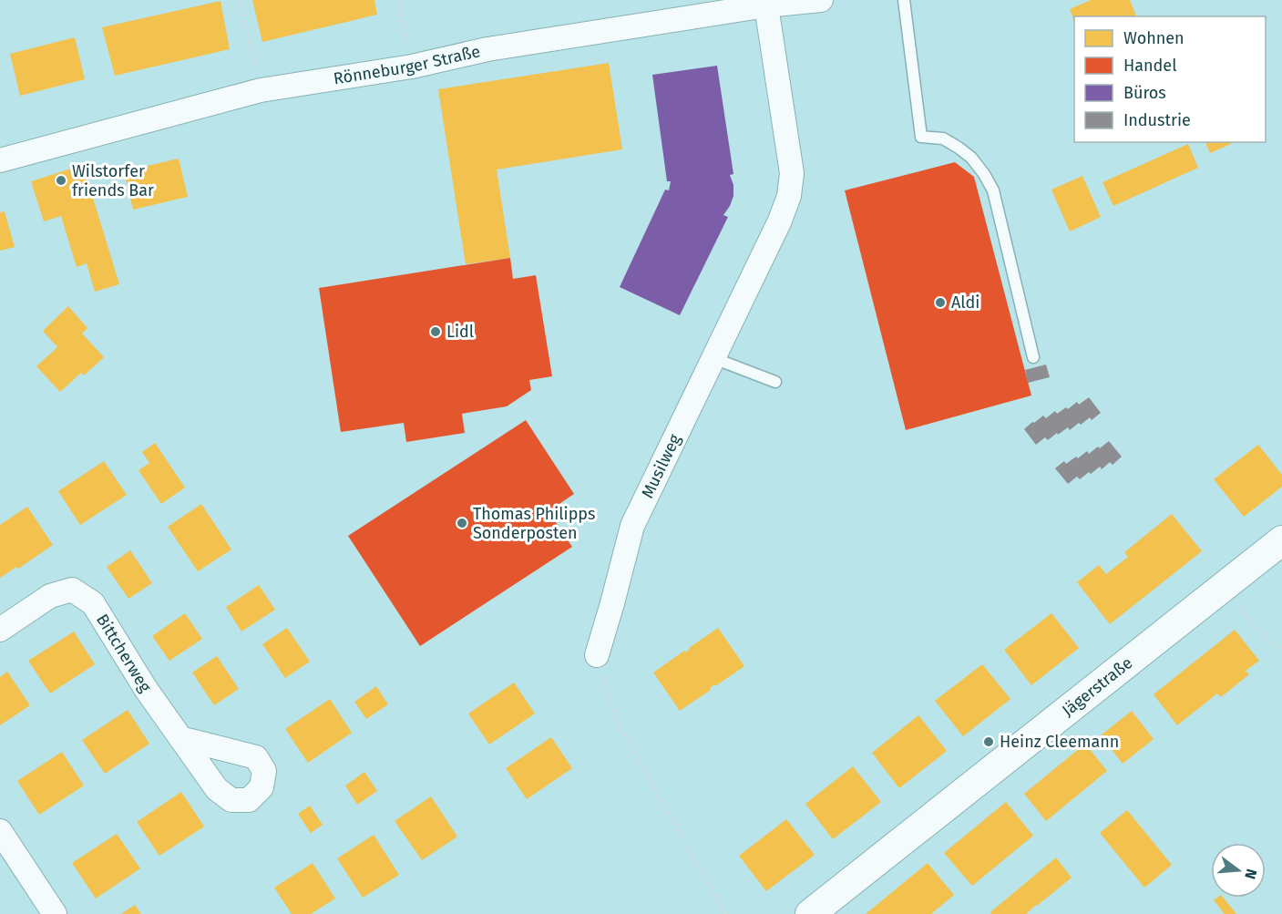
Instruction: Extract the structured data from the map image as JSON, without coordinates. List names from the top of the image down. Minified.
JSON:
{"streets":{"street":["Rönneburger Straße","Musilweg","Bittcherweg","Jägerstraße"]},"crossings":[["Rönneburger Straße","Musilweg"]],"places":["Wilstorfer friends Bar","Aldi","Lidl","Thomas Philipps Sonderposten","Heinz Cleemann"],"legend":["Wohnen","Handel","Büros","Industrie"],"north":"right"}
